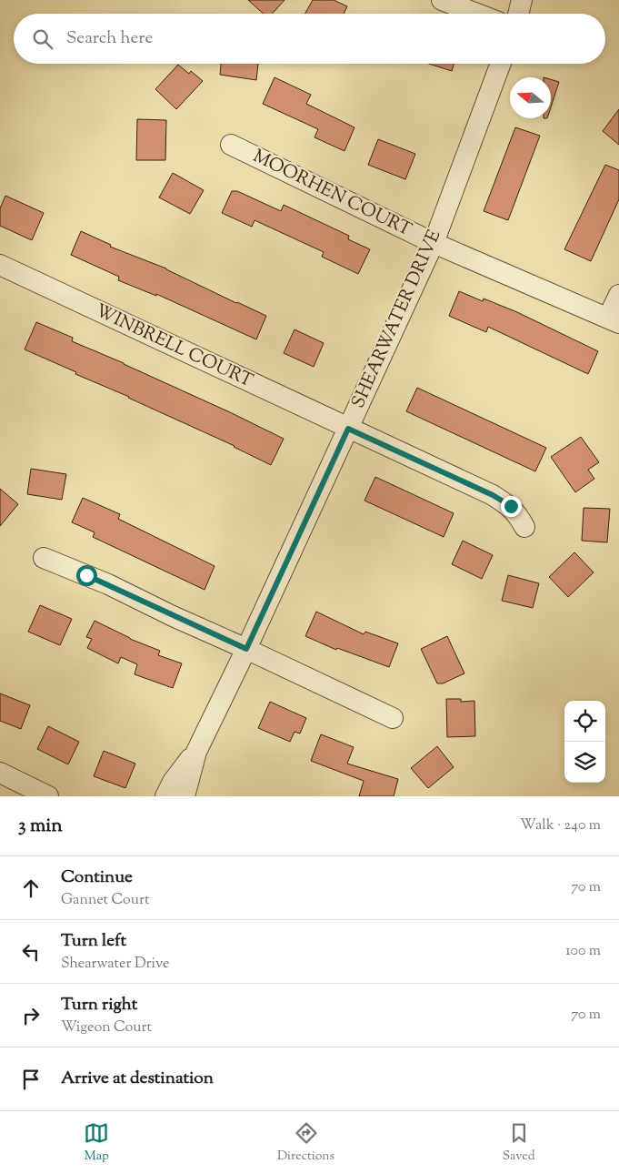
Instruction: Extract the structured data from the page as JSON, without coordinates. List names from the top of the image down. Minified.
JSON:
{"streets":{"street":["MOORHEN COURT","SHEARWATER DRIVE","WINBRELL COURT"]},"crossings":[["MOORHEN COURT","SHEARWATER DRIVE"],["SHEARWATER DRIVE","WINBRELL COURT"]],"north":"left","page":{"search":"Search here","heading":["3 min","Walk · 240 m"],"list":[["Continue","Gannet Court","70 m"],["Turn left","Shearwater Drive","100 m"],["Turn right","Wigeon Court","70 m"],"Arrive at destination"],"nav":["Map","Directions","Saved"]}}
